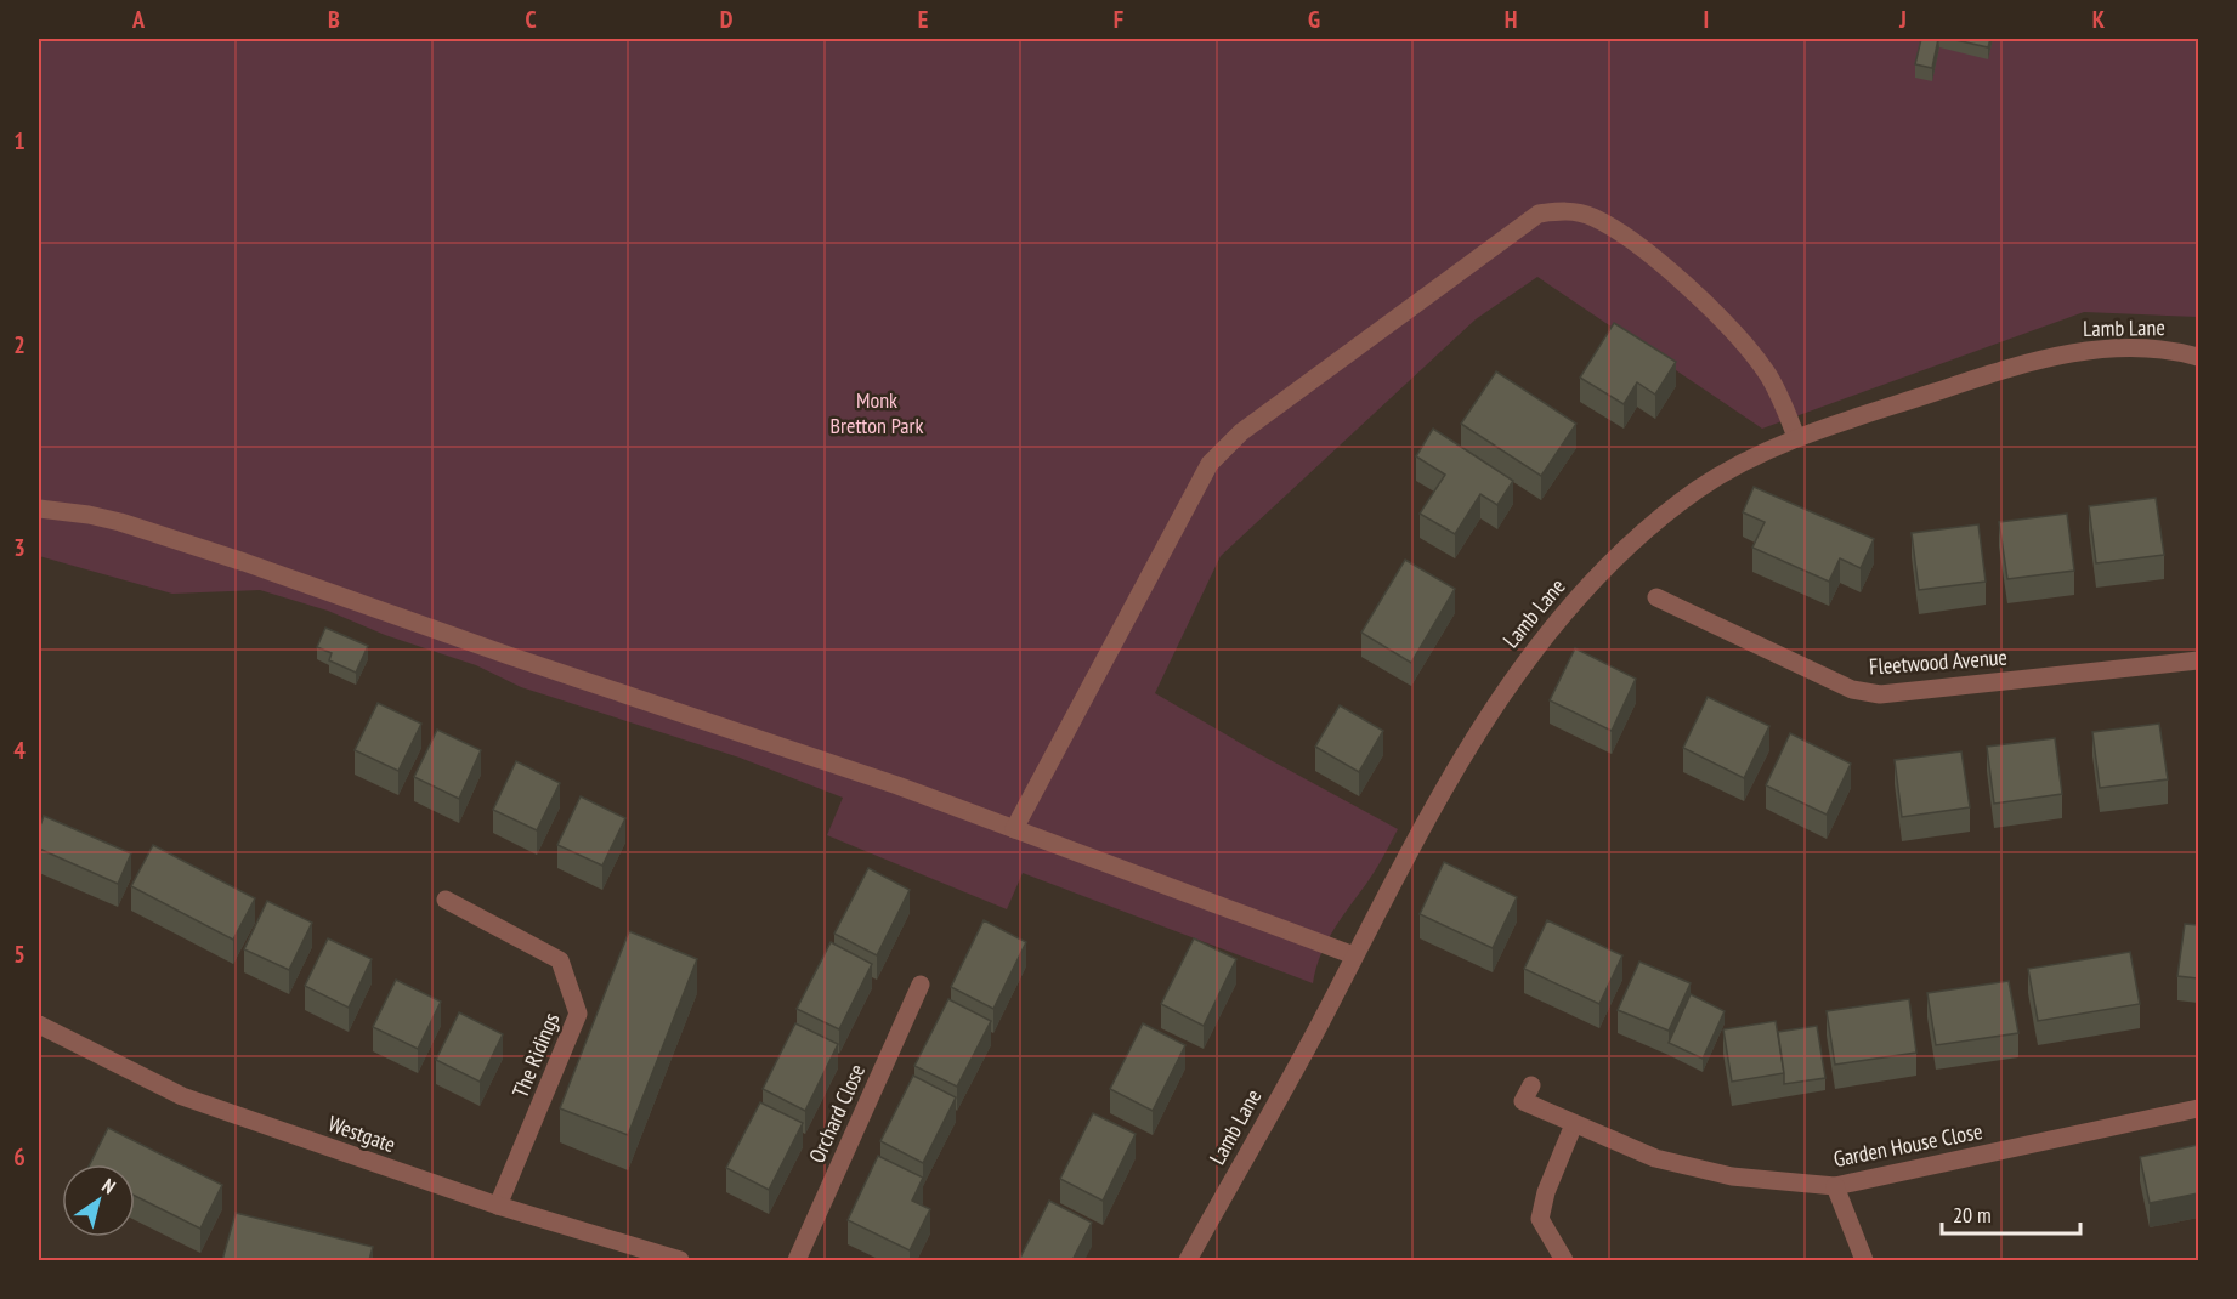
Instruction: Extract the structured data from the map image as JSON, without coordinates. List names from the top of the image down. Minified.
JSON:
{"streets":{"street":["Lamb Lane","Fleetwood Avenue","The Ridings","Orchard Close","Westgate","Garden House Close"]},"crossings":[["The Ridings","Westgate"]],"parks":["Monk Bretton Park"],"scale_bar":"20 m","north":"top right","grid":{"columns":["A","B","C","D","E","F","G","H","I","J","K"],"rows":["1","2","3","4","5","6"]}}
